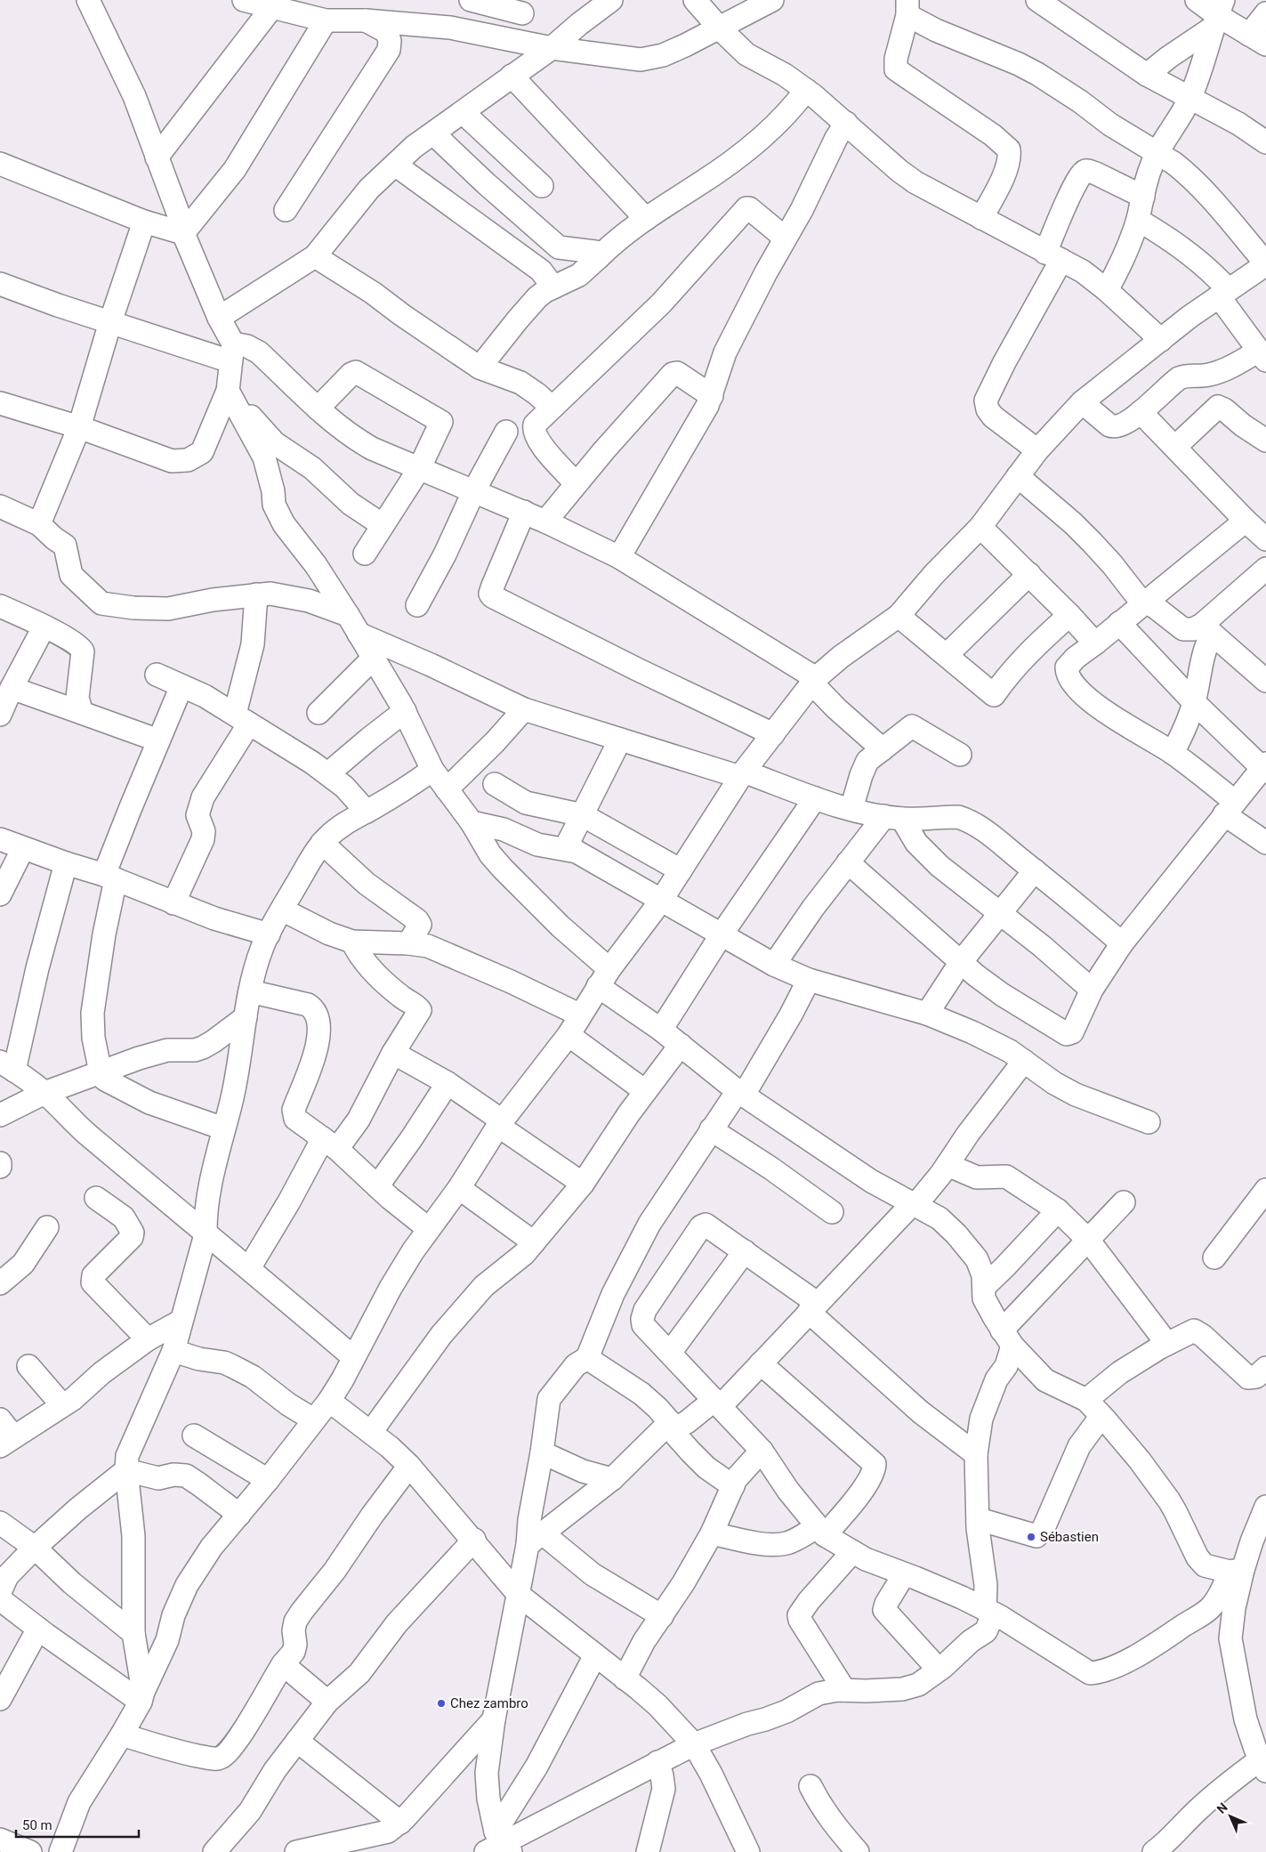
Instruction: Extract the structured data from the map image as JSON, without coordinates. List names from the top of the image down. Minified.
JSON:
{"places":["Sébastien","Chez zambro"],"scale_bar":"50 m","north":"top left"}
